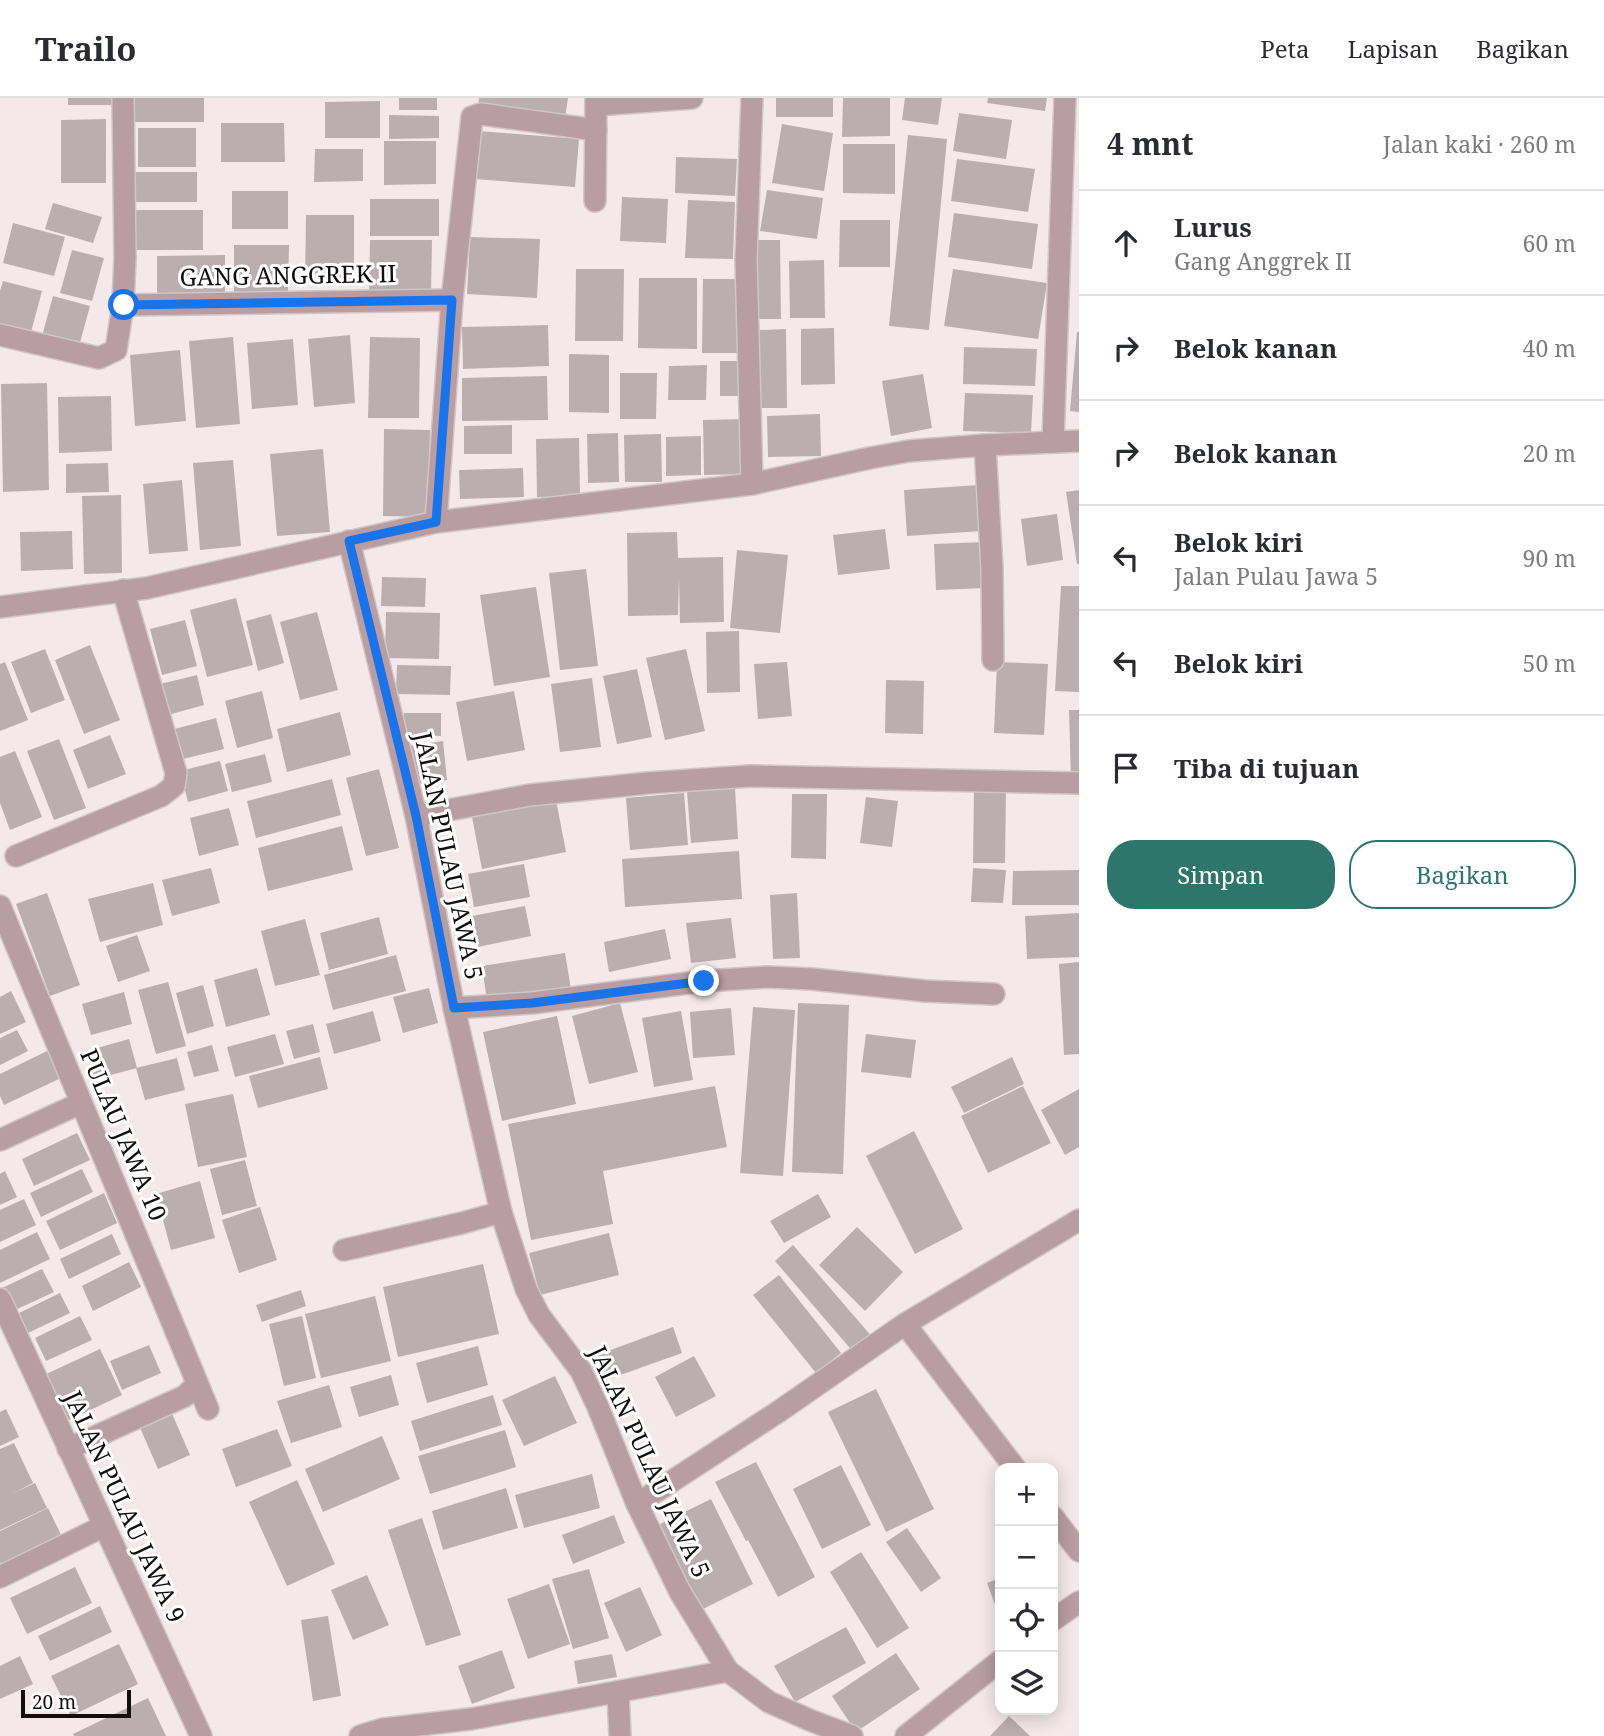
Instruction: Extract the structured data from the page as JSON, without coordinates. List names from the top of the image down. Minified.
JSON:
{"streets":{"street":["GANG ANGGREK II","JALAN PULAU JAWA 5","PULAU JAWA 10","JALAN PULAU JAWA 9"]},"scale_bar":"20 m","page":{"header":"Trailo","nav":["Peta","Lapisan","Bagikan"],"heading":["4 mnt","Jalan kaki · 260 m"],"list":[["Lurus","Gang Anggrek II","60 m"],["Belok kanan","40 m"],["Belok kanan","20 m"],["Belok kiri","Jalan Pulau Jawa 5","90 m"],["Belok kiri","50 m"],"Tiba di tujuan"],"buttons":["Simpan","Bagikan"],"map_buttons":["+","−"],"scale":"20 m"}}
